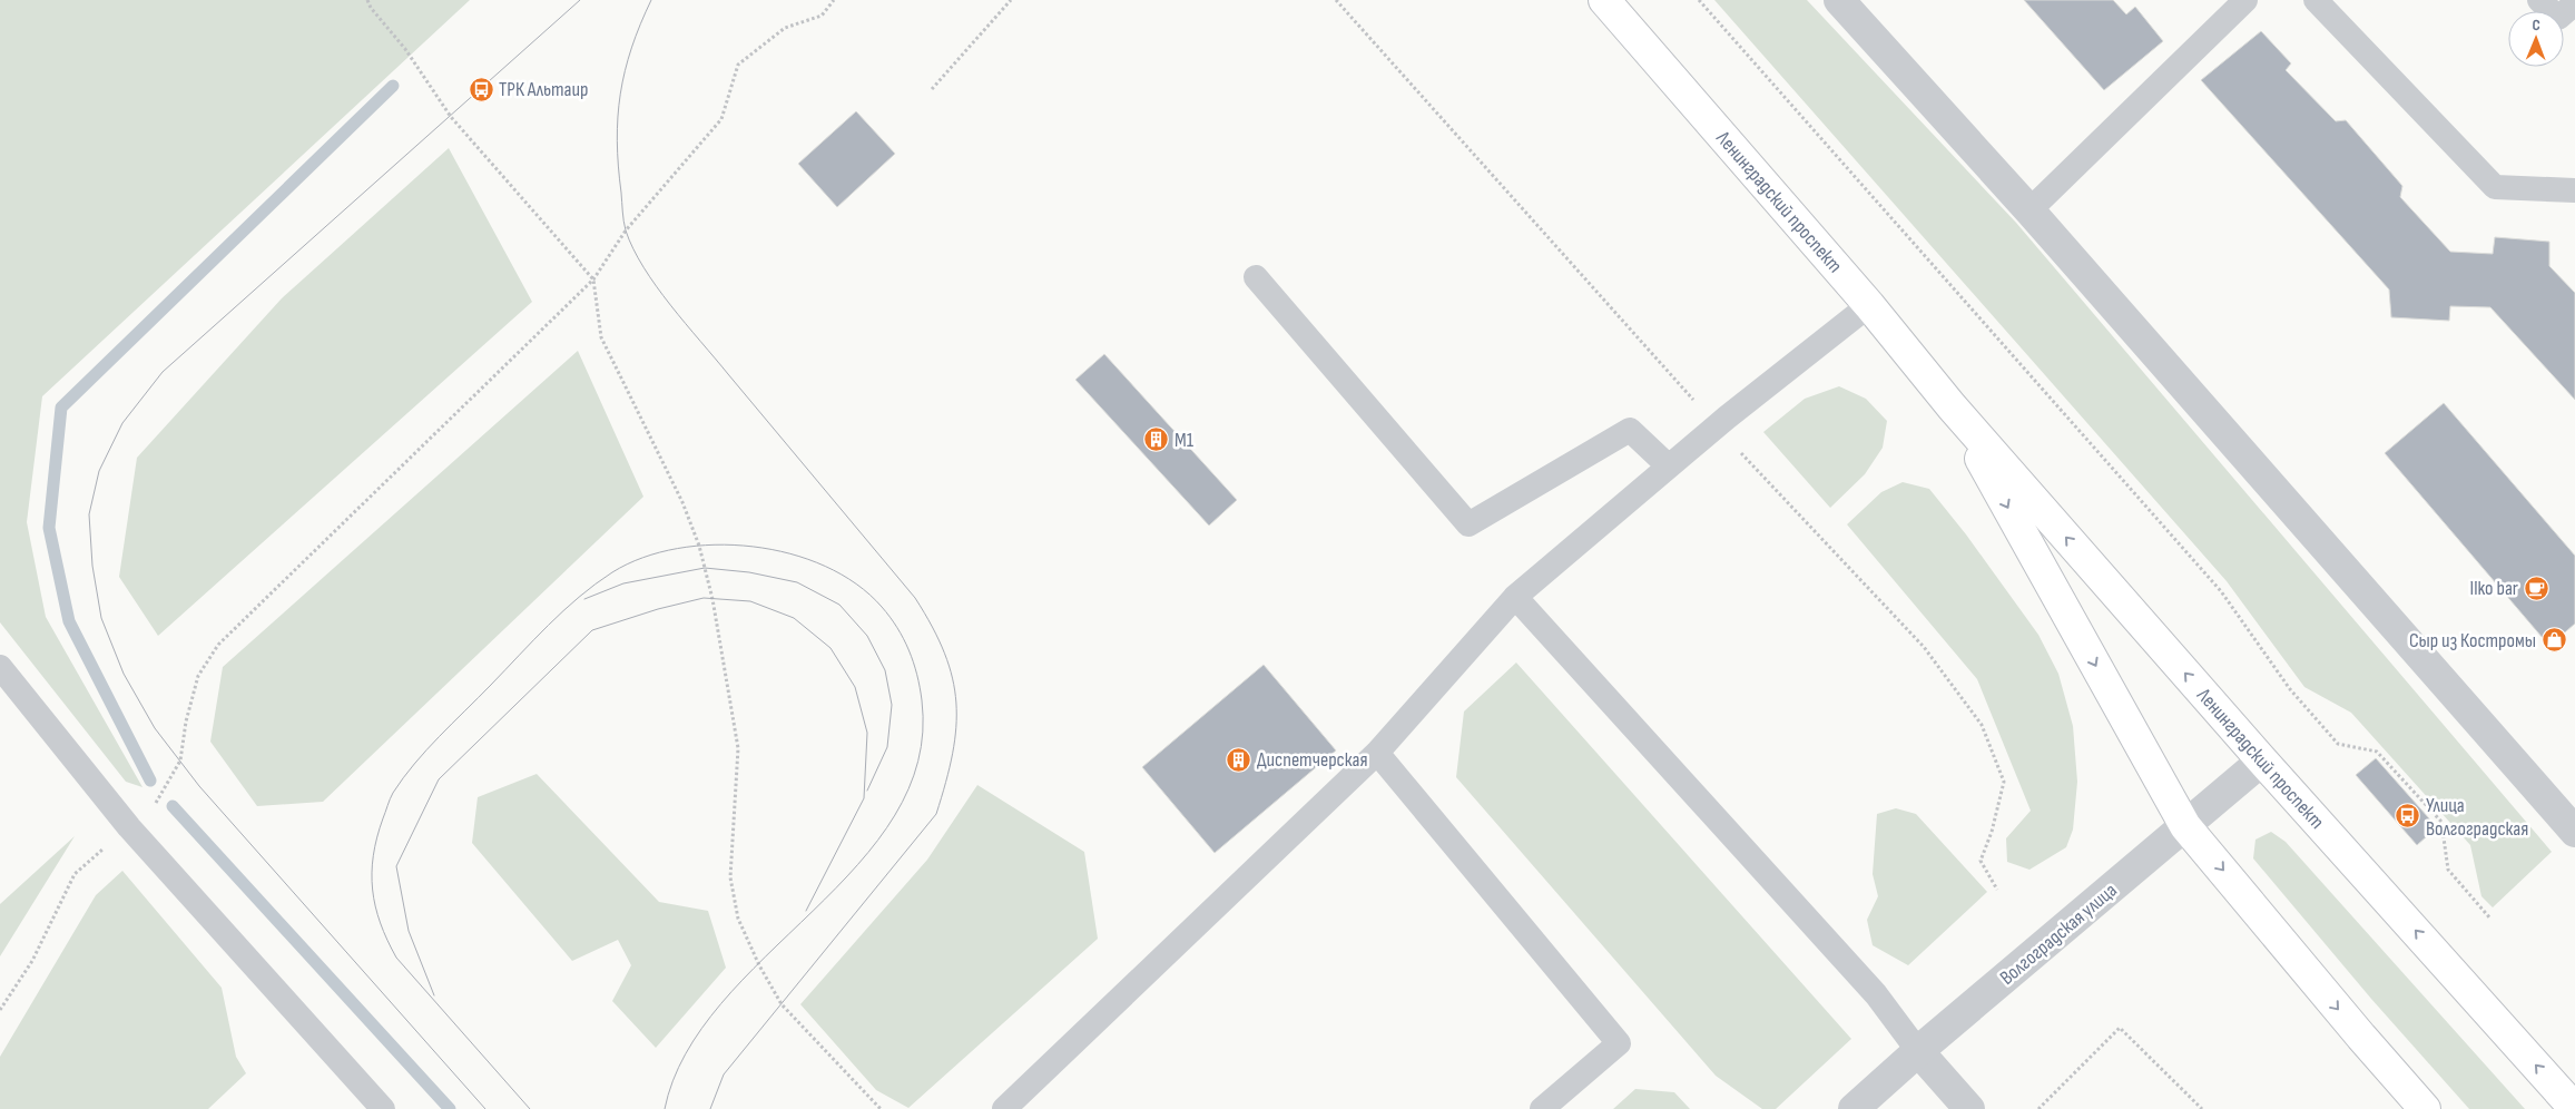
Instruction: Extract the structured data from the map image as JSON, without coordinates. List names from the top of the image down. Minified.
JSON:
{"streets":{"main road":["Ленинградский проспект"],"street":["Волгоградская улица"]},"crossings":[["Ленинградский проспект","Волгоградская улица"]],"places":{"bus stop":["ТРК Альтаир","Улица Волгоградская"],"building":["М1","Диспетчерская"],"cafe":["Ilko bar"],"shop":["Сыр из Костромы"]},"north":"top"}
